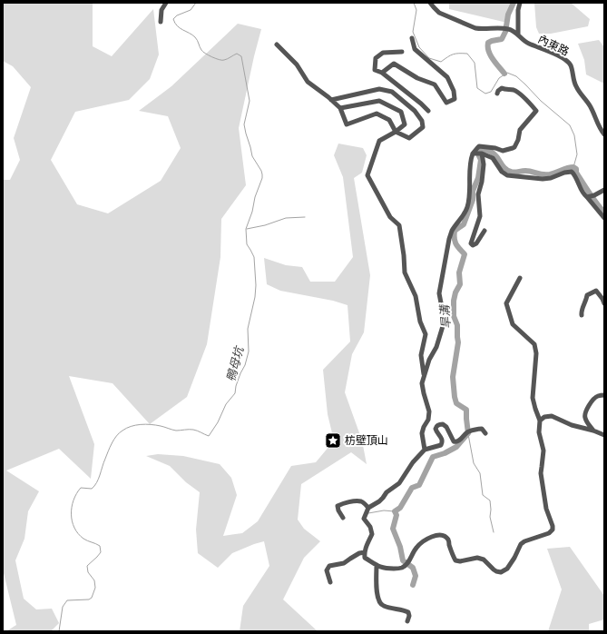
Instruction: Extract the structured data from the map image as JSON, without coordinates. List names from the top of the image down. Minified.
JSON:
{"streets":{"street":["內東路"]},"water":["旱溝","鴨母坑"],"places":{"place":["枋壁頂山"]}}
